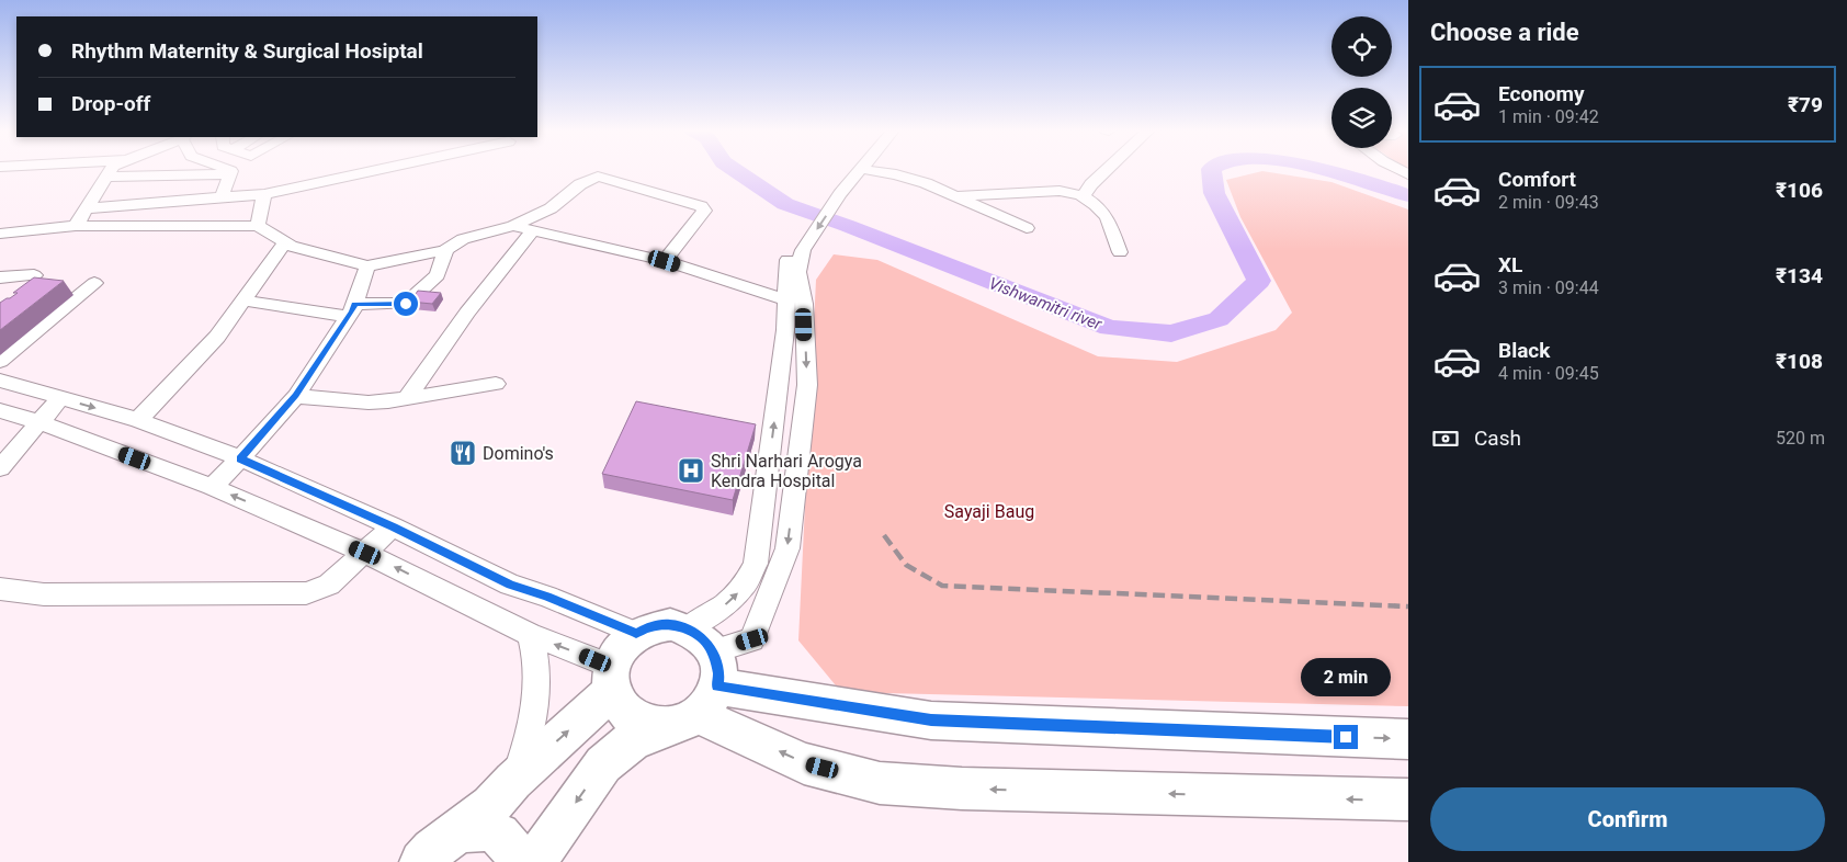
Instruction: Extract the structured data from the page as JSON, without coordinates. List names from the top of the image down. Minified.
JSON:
{"water":["Vishwamitri river"],"parks":["Sayaji Baug"],"places":{"restaurant":["Domino's"],"hospital":["Shri Narhari Arogya Kendra Hospital"]},"page":{"heading":"Choose a ride","banner":["Rhythm Maternity & Surgical Hosiptal","Drop-off"],"list":[{"name":"Economy","note":"1 min · 09:42","value":"₹79"},{"name":"Comfort","note":"2 min · 09:43","value":"₹106"},{"name":"XL","note":"3 min · 09:44","value":"₹134"},{"name":"Black","note":"4 min · 09:45","value":"₹108"}],"pay":["Cash","520 m"],"bubble":"2 min","buttons":"Confirm"}}
